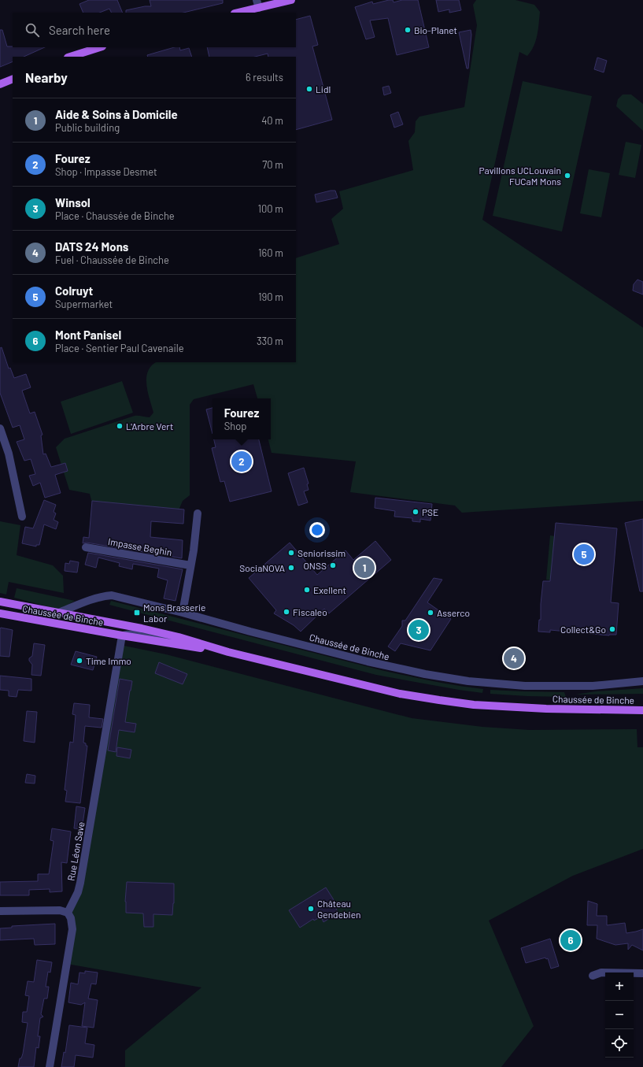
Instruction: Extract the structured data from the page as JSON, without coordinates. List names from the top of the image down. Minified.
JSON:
{"streets":{"main road":["Chaussée de Binche"],"street":["Impasse Beghin","Rue Léon Save"]},"crossings":[["Chaussée de Binche","Rue Léon Save"]],"places":{"other":["Bio-Planet","Lidl","Pavillons UCLouvain FUCaM Mons","L'Arbre Vert","PSE","Seniorissim","ONSS","SociaNOVA","Exellent","Fiscaleo","Asserco","Collect&Go","Time Immo","Château Gendebien"],"transit":["Mons Brasserie Labor"]},"page":{"search":"Search here","heading":["Nearby","6 results"],"list":[{"mark":"1","name":"Aide & Soins à Domicile","note":"Public building","value":"40 m"},{"mark":"2","name":"Fourez","note":"Shop · Impasse Desmet","value":"70 m"},{"mark":"3","name":"Winsol","note":"Place · Chaussée de Binche","value":"100 m"},{"mark":"4","name":"DATS 24 Mons","note":"Fuel · Chaussée de Binche","value":"160 m"},{"mark":"5","name":"Colruyt","note":"Supermarket","value":"190 m"},{"mark":"6","name":"Mont Panisel","note":"Place · Sentier Paul Cavenaile","value":"330 m"}],"popup":["Fourez","Shop"],"pins":["2","5","1","3","4","6"],"map_buttons":["+","−"]}}
